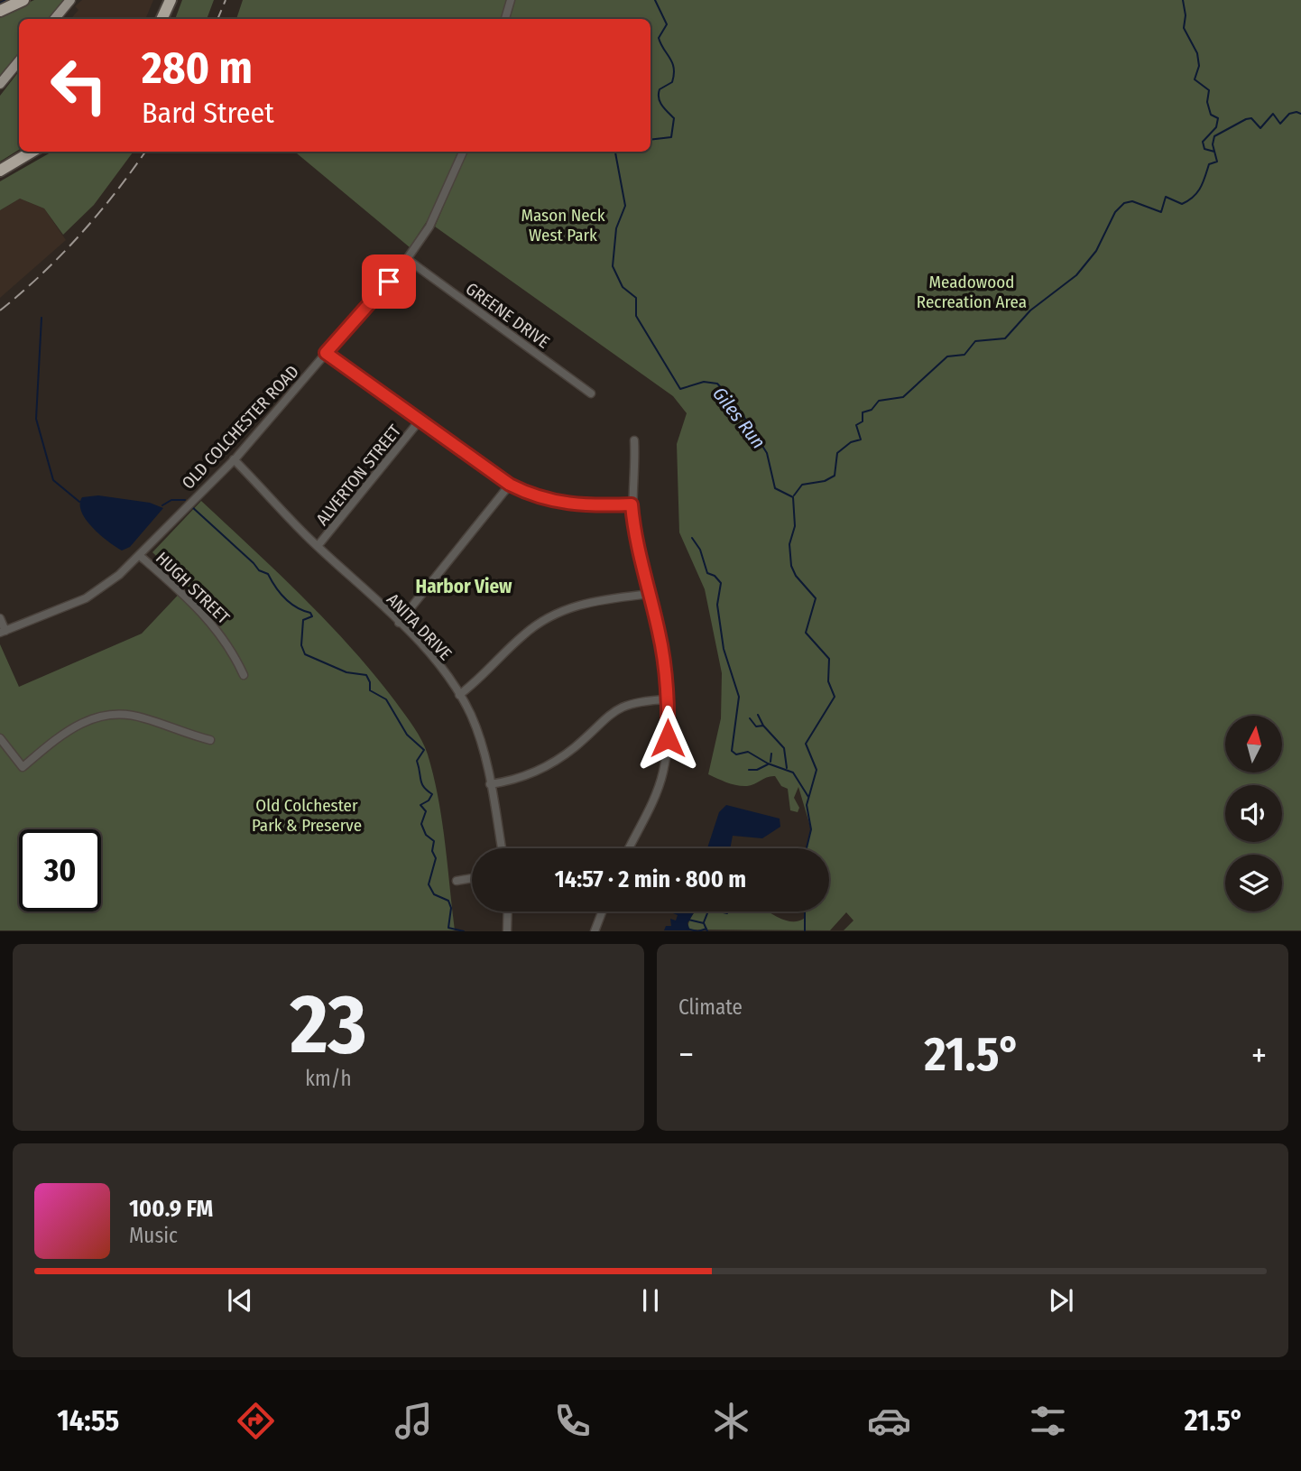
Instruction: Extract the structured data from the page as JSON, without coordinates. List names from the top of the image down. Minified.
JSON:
{"streets":{"street":["GREENE DRIVE","OLD COLCHESTER ROAD","ALVERTON STREET","HUGH STREET","ANITA DRIVE"]},"crossings":[["GREENE DRIVE","OLD COLCHESTER ROAD"],["OLD COLCHESTER ROAD","HUGH STREET"],["OLD COLCHESTER ROAD","ANITA DRIVE"],["ALVERTON STREET","ANITA DRIVE"]],"districts":["Harbor View"],"water":["Giles Run"],"parks":["Mason Neck West Park","Meadowood Recreation Area","Old Colchester Park & Preserve"],"north":"top","page":{"turn":["280 m","Bard Street"],"limit":"30","trip":"14:57 · 2 min · 800 m","tile":[["23","km/h"],"Climate"],"heat":["−","21.5°","+"],"song":["100.9 FM","Music"],"tabs":["14:55","21.5°"]}}
